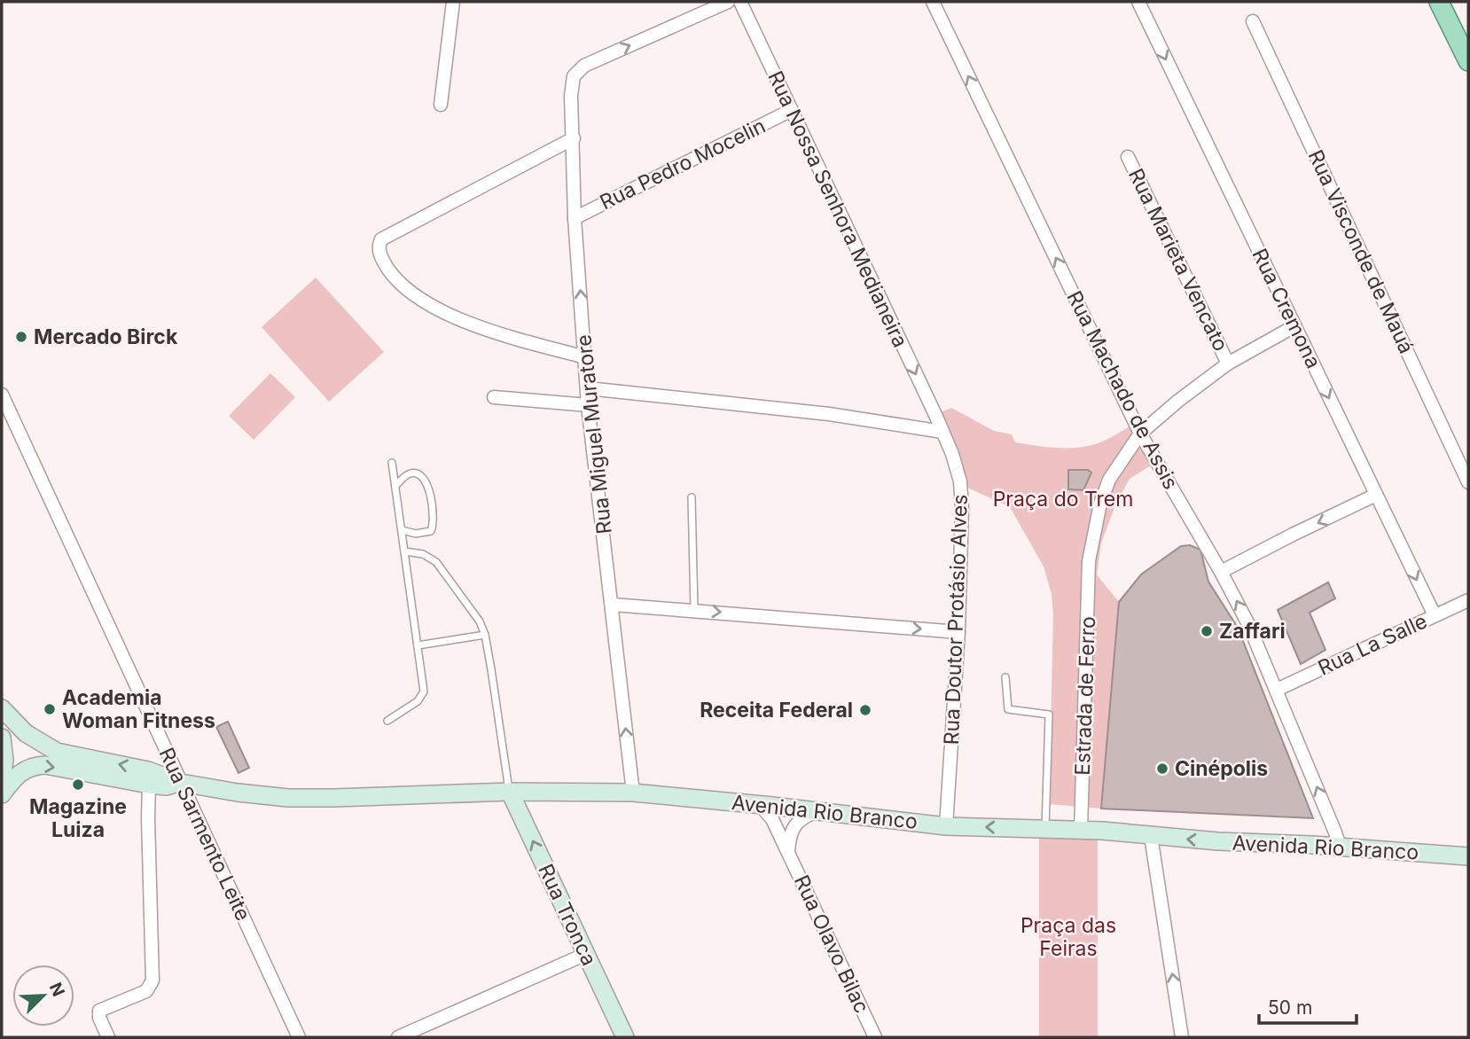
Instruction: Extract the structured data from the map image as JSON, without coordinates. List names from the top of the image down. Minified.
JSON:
{"streets":{"main road":["Avenida Rio Branco","Rua Tronca"],"street":["Rua Pedro Mocelin","Rua Nossa Senhora Medianeira","Rua Visconde de Mauá","Rua Marieta Vencato","Rua Cremona","Rua Machado de Assis","Rua Miguel Muratore","Rua Doutor Protásio Alves","Rua La Salle","Estrada de Ferro","Rua Sarmento Leite","Rua Olavo Bilac"]},"crossings":[["Rua Pedro Mocelin","Rua Nossa Senhora Medianeira"],["Rua Pedro Mocelin","Rua Miguel Muratore"],["Rua Nossa Senhora Medianeira","Rua Doutor Protásio Alves"],["Rua Marieta Vencato","Estrada de Ferro"],["Rua Cremona","Rua La Salle"],["Rua Cremona","Estrada de Ferro"],["Rua Machado de Assis","Rua La Salle"],["Rua Machado de Assis","Estrada de Ferro"],["Rua Machado de Assis","Avenida Rio Branco"],["Rua Miguel Muratore","Avenida Rio Branco"],["Rua Doutor Protásio Alves","Avenida Rio Branco"],["Estrada de Ferro","Avenida Rio Branco"],["Avenida Rio Branco","Rua Sarmento Leite"],["Avenida Rio Branco","Rua Tronca"],["Avenida Rio Branco","Rua Olavo Bilac"]],"one_way":["Rua Nossa Senhora Medianeira","Rua Cremona","Rua Machado de Assis","Rua Miguel Muratore","Rua Tronca"],"parks":["Praça do Trem","Praça das Feiras"],"places":["Mercado Birck","Zaffari","Academia Woman Fitness","Receita Federal","Cinépolis","Magazine Luiza"],"scale_bar":"50 m","north":"top right"}
